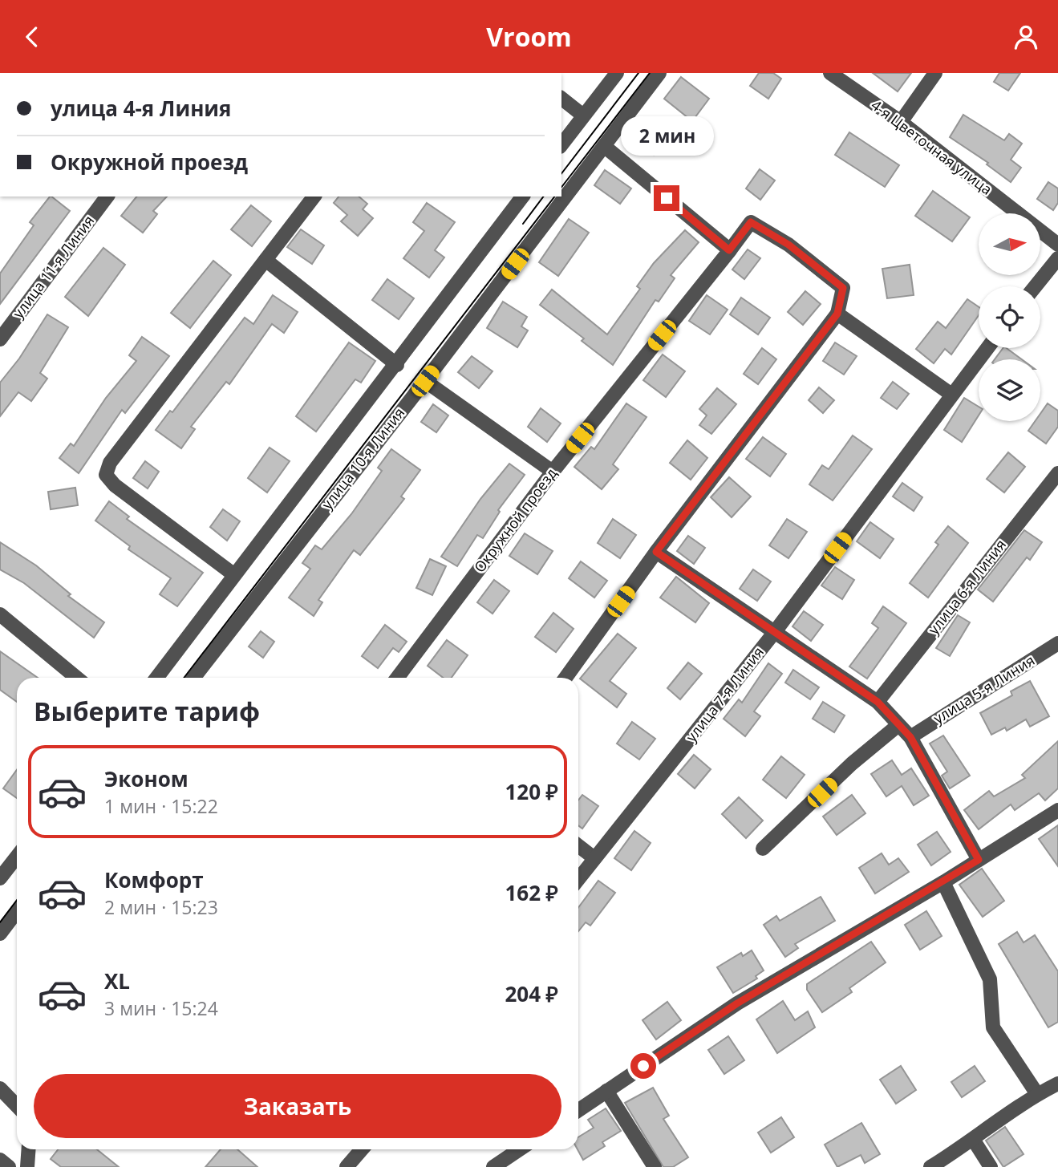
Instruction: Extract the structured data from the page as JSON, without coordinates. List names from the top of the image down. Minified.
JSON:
{"streets":{"street":["4-я Цветочная улица","улица 11-я Линия","улица 10-я Линия","Окружной проезд","улица 6-я Линия","улица 5-я Линия","улица 7-я Линия"]},"north":"right","page":{"header":"Vroom","banner":["улица 4-я Линия","Окружной проезд"],"bubble":"2 мин","heading":"Выберите тариф","list":[{"name":"Эконом","note":"1 мин · 15:22","value":"120 ₽"},{"name":"Комфорт","note":"2 мин · 15:23","value":"162 ₽"},{"name":"XL","note":"3 мин · 15:24","value":"204 ₽"}],"buttons":"Заказать"}}
